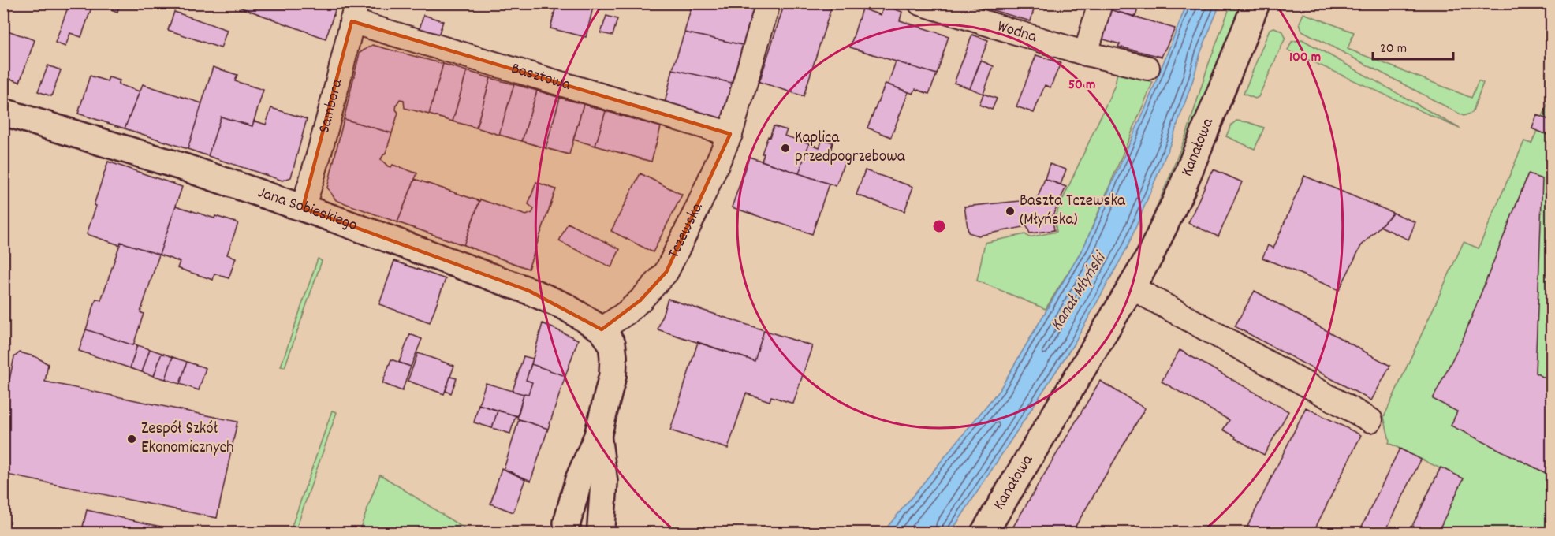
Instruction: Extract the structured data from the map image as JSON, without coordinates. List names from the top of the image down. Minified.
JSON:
{"streets":{"street":["Wodna","Basztowa","Sambora","Kanałowa","Jana Sobieskiego","Tczewska"]},"crossings":[["Basztowa","Sambora"],["Basztowa","Tczewska"],["Sambora","Jana Sobieskiego"],["Jana Sobieskiego","Tczewska"]],"water":["Kanał Młyński"],"places":["Kaplica przedpogrzebowa","Baszta Tczewska (Młyńska)","Zespół Szkół Ekonomicznych"],"scale_bar":"20 m","rings":["100 m","50 m"]}
